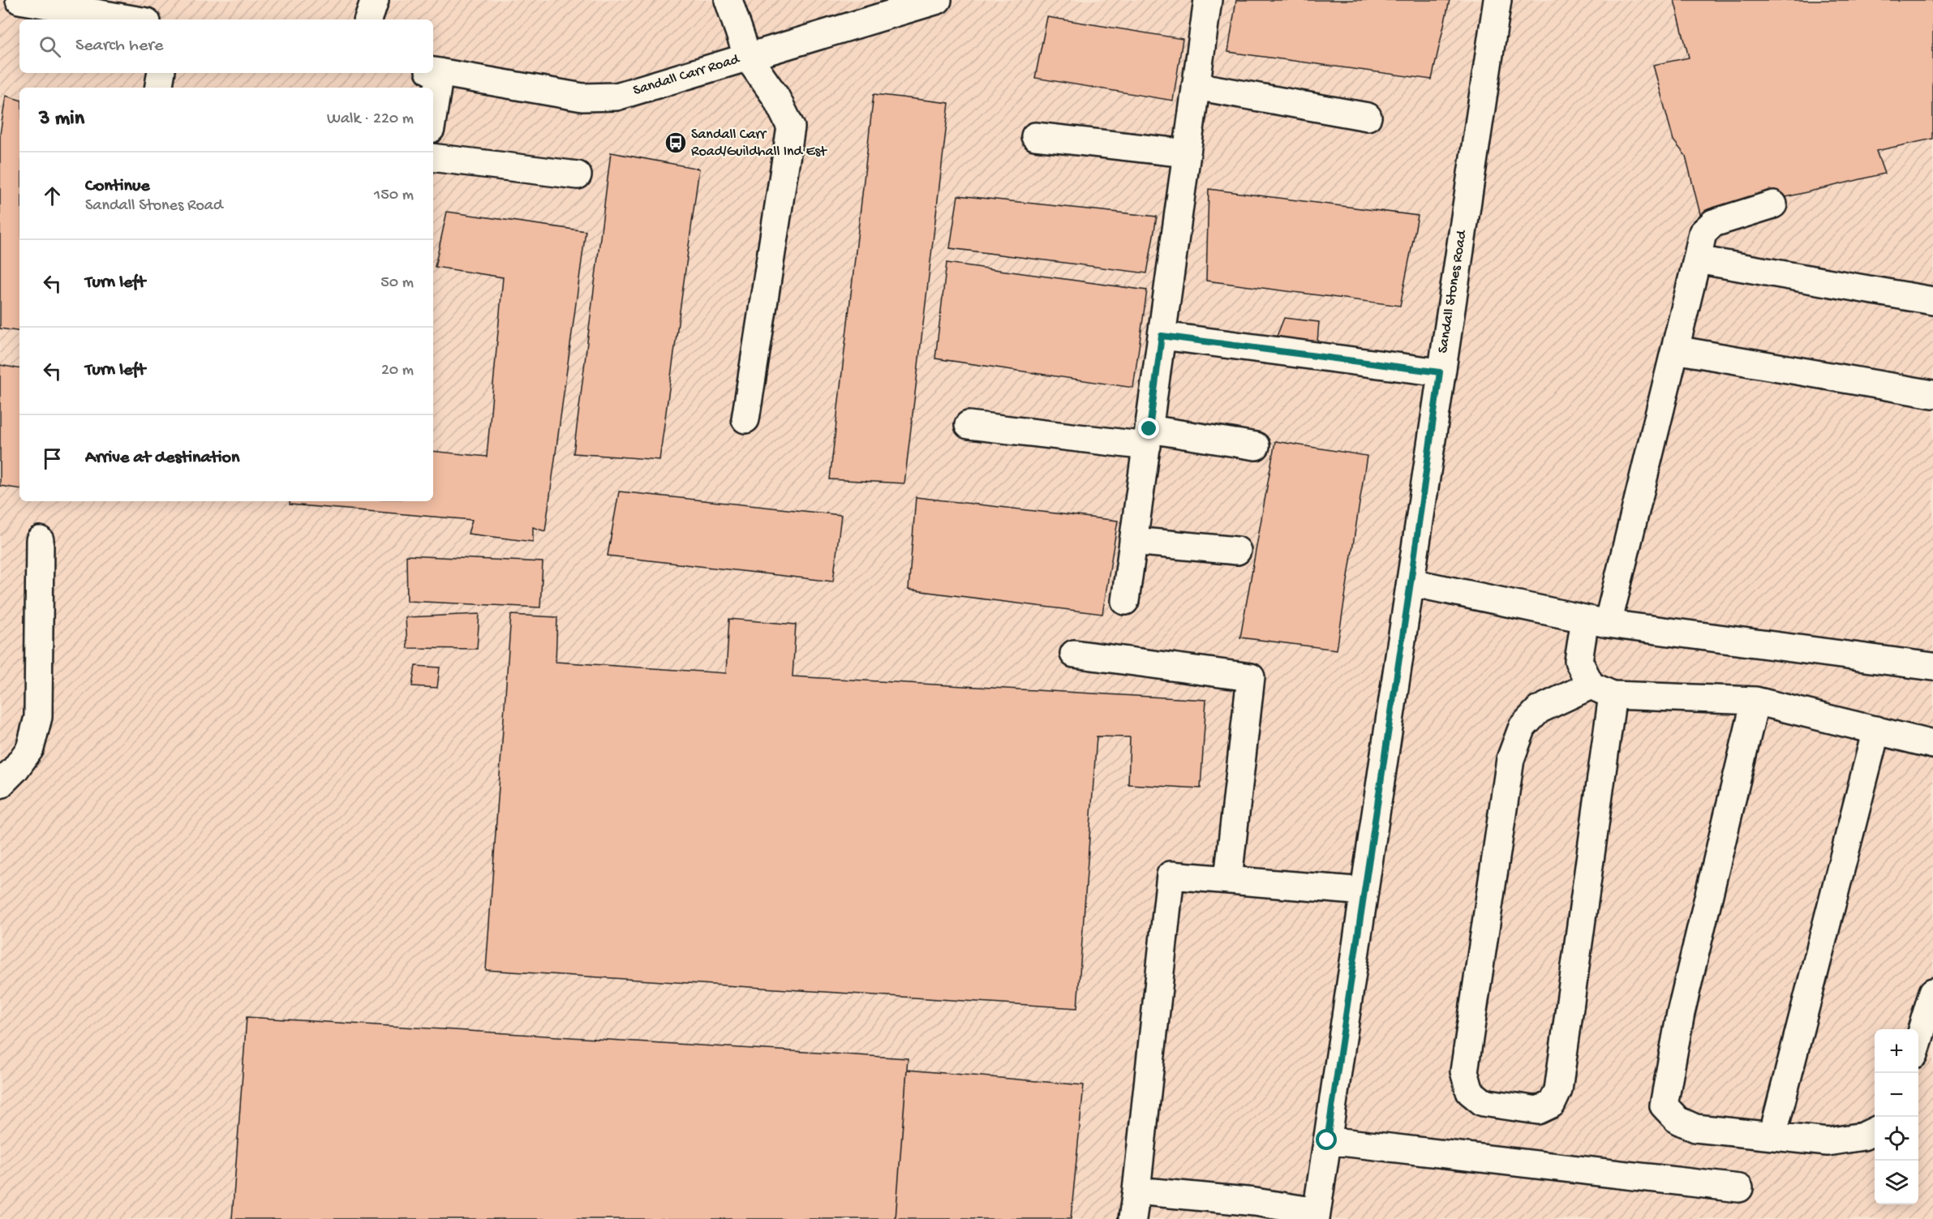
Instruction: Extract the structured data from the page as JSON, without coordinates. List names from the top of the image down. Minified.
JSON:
{"streets":{"street":["Sandall Carr Road","Sandall Stones Road"]},"places":{"bus stop":["Sandall Carr Road/Guildhall Ind Est"]},"page":{"search":"Search here","heading":["3 min","Walk · 220 m"],"list":[["Continue","Sandall Stones Road","150 m"],["Turn left","50 m"],["Turn left","20 m"],"Arrive at destination"],"map_buttons":["+","−"]}}
